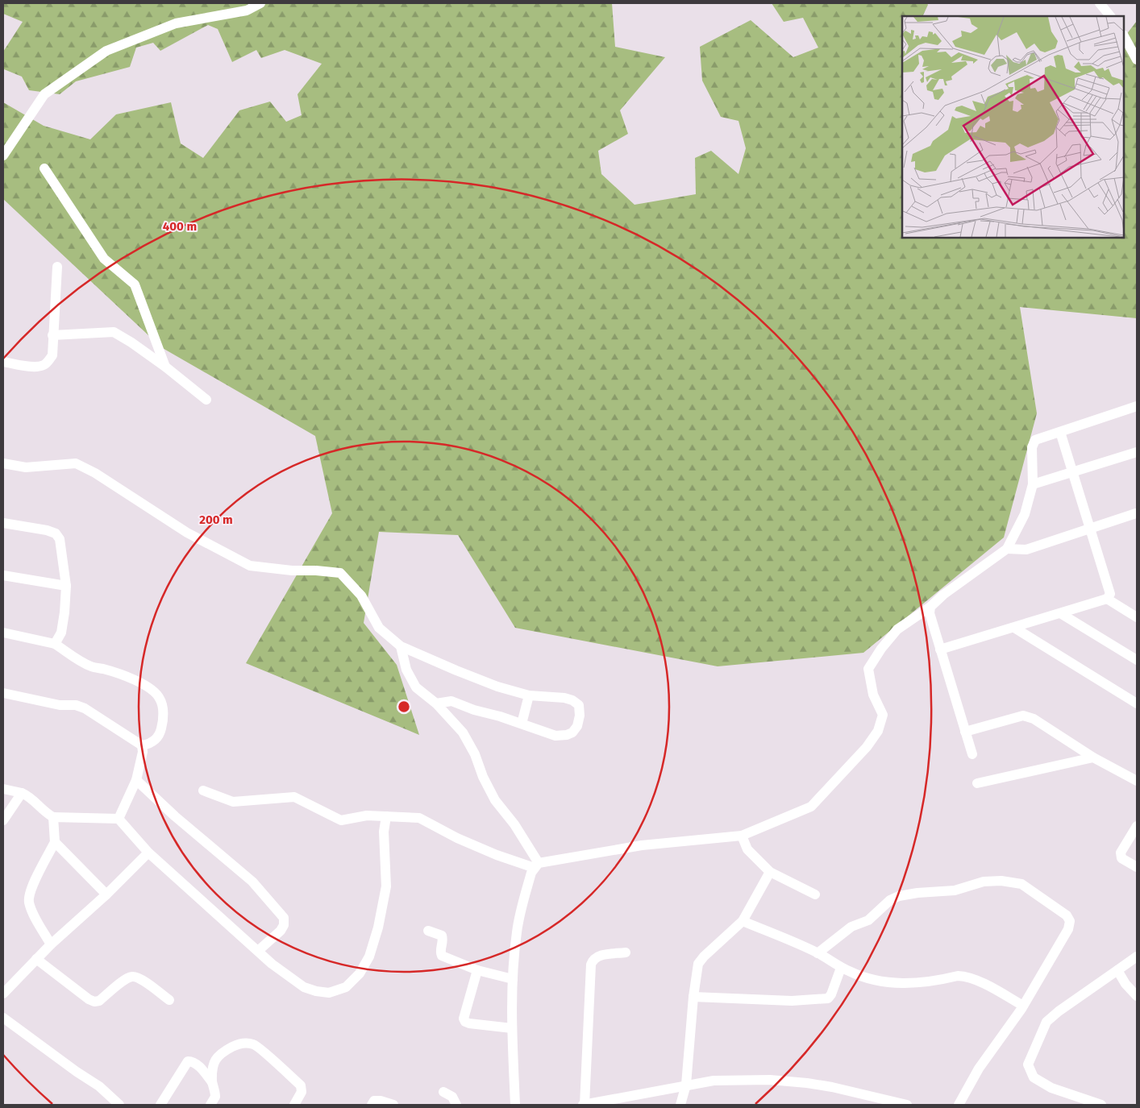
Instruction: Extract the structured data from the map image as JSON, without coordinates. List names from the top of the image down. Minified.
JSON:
{"rings":["400 m","200 m"]}
